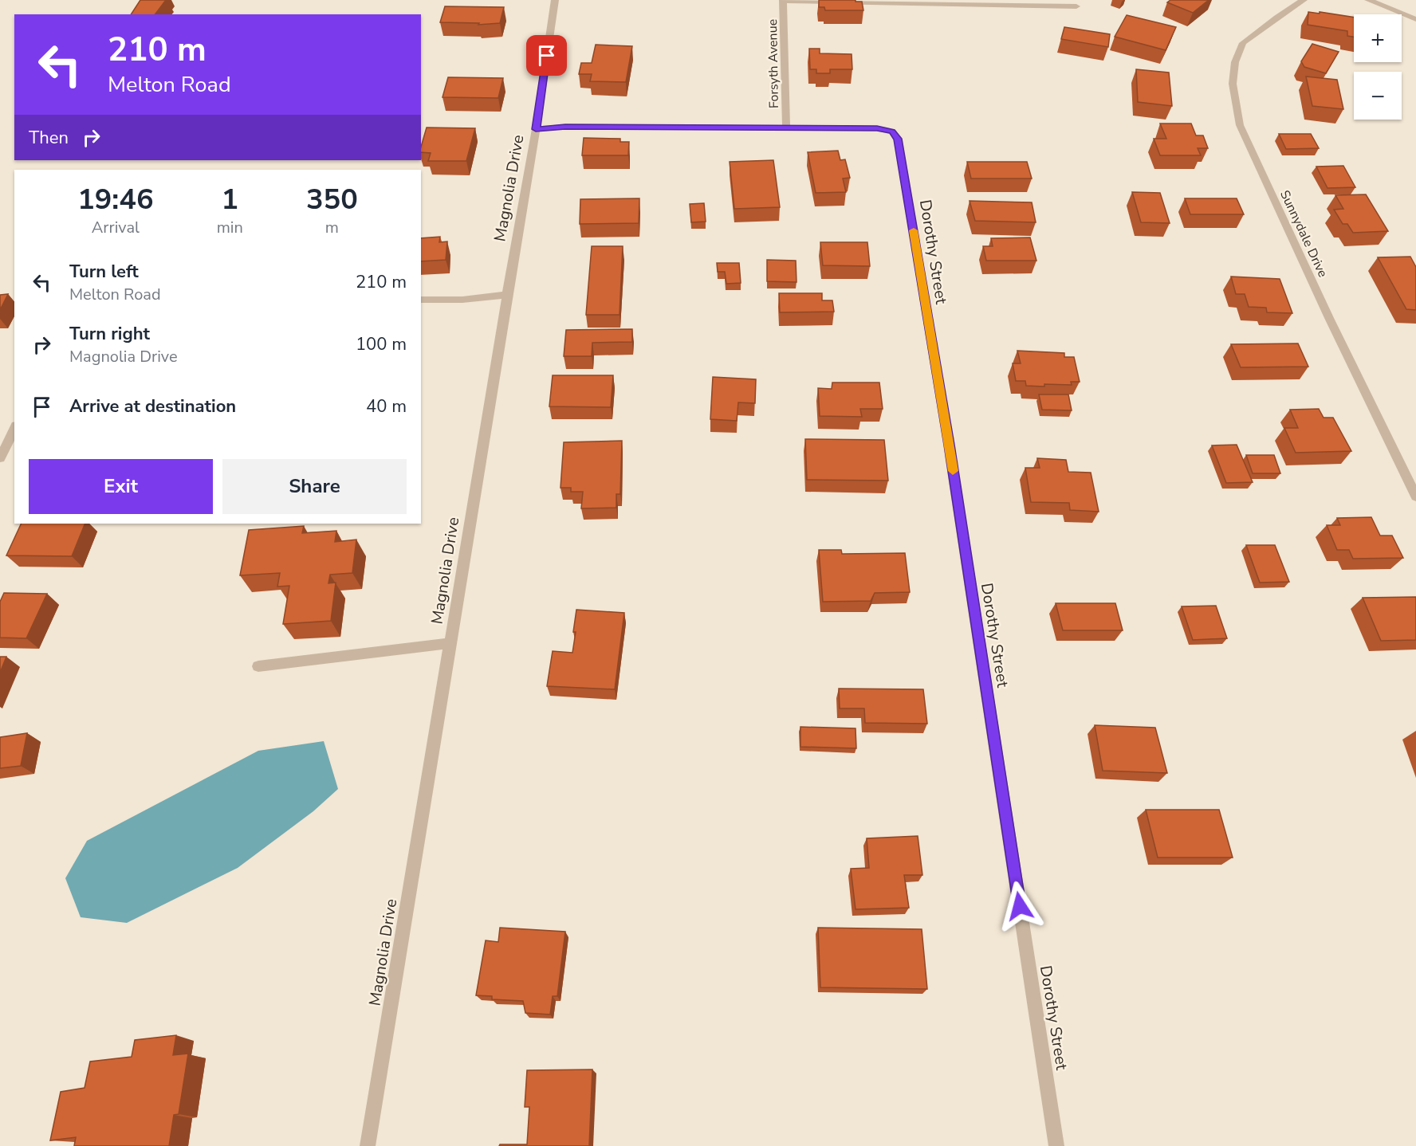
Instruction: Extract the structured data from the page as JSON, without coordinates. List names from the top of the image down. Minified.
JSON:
{"streets":{"street":["Forsyth Avenue","Magnolia Drive","Sunnydale Drive","Dorothy Street"]},"crossings":[["Forsyth Avenue","Dorothy Street"]],"page":{"map_buttons":["+","−"],"turn":["210 m","Melton Road"],"then":"Then","eta":["19:46","Arrival","1","min","350","m"],"list":[{"name":"Turn left","note":"Melton Road","value":"210 m"},{"name":"Turn right","note":"Magnolia Drive","value":"100 m"},{"name":"Arrive at destination","value":"40 m"}],"buttons":["Exit","Share"]}}
